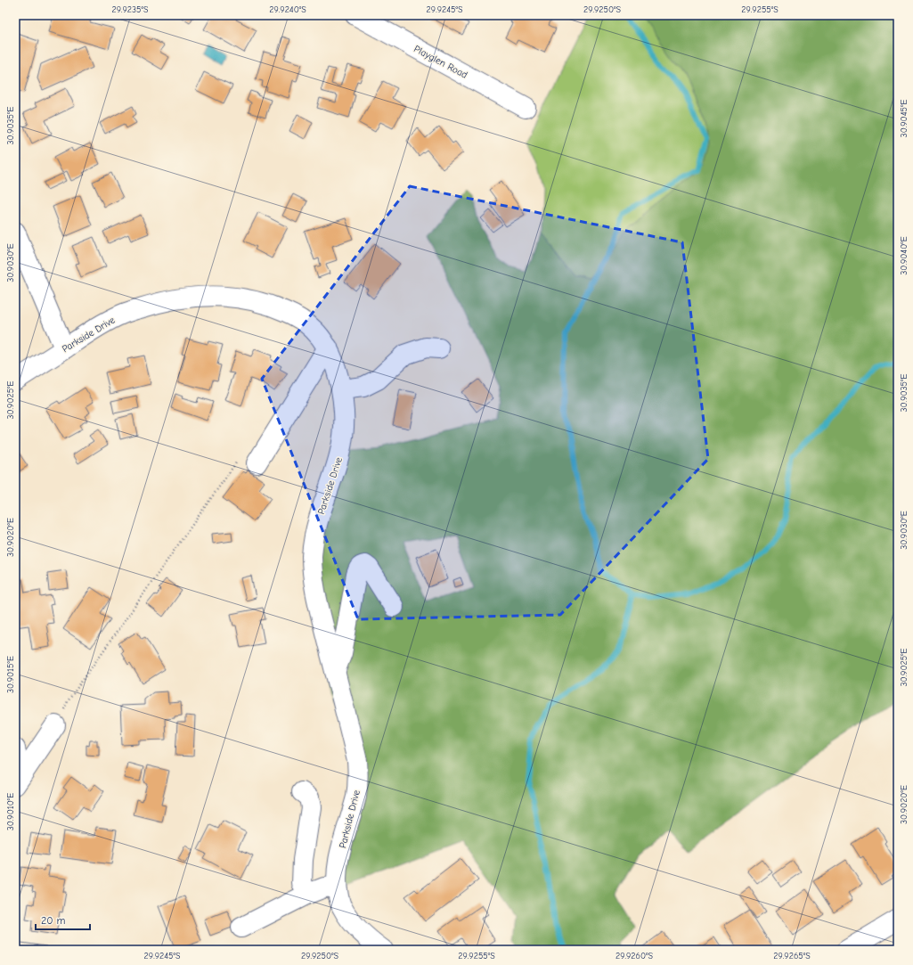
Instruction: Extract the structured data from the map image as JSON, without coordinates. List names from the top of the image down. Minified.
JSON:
{"streets":{"street":["Playglen Road","Parkside Drive"]},"scale_bar":"20 m","coordinates":["29.9235°S","29.9240°S","29.9245°S","29.9250°S","29.9255°S","30.9045°E","30.9035°E","30.9040°E","30.9030°E","30.9025°E","30.9020°E","30.9015°E","30.9010°E","29.9260°S","29.9265°S"]}
